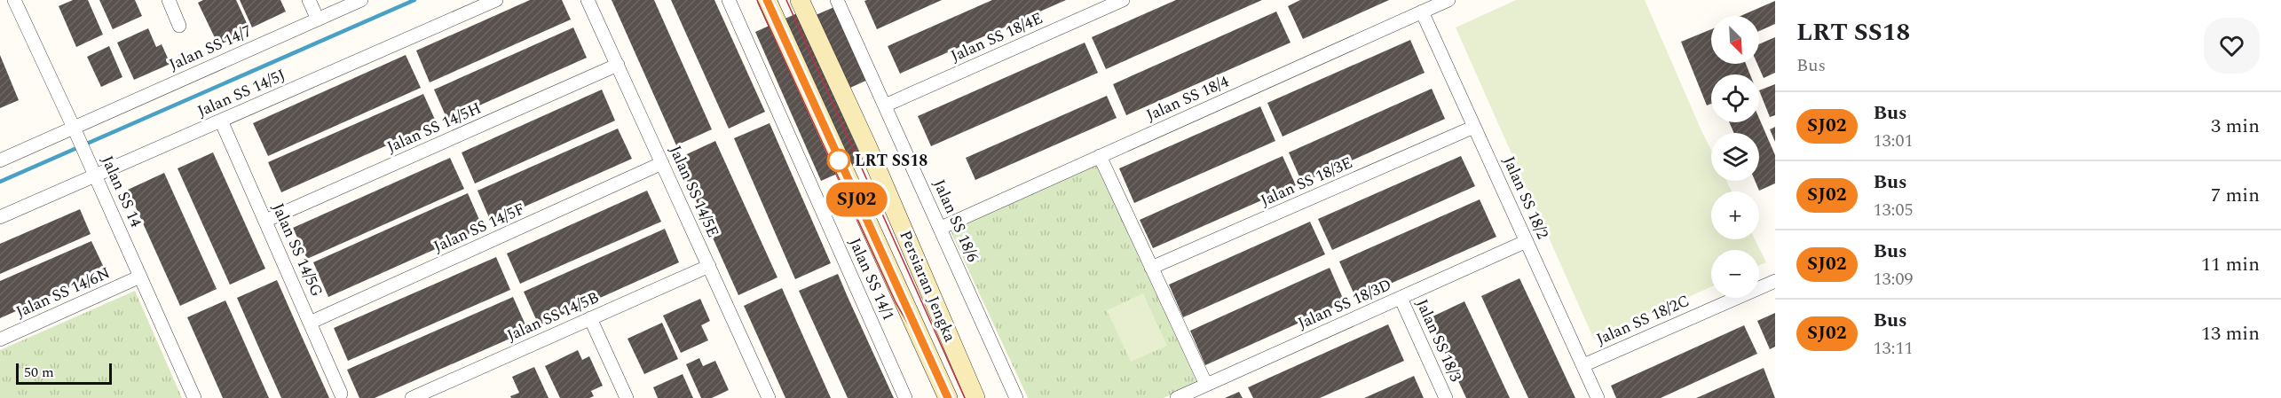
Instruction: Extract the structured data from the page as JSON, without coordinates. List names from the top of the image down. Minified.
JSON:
{"streets":{"main road":["Persiaran Jengka"],"street":["Jalan SS 18/4E","Jalan SS 14/7","Jalan SS 14/5J","Jalan SS 18/4","Jalan SS 14/5H","Jalan SS 18/3E","Jalan SS 14","Jalan SS 14/5E","Jalan SS 18/2","Jalan SS 18/6","Jalan SS 14/5F","Jalan SS 14/5G","Jalan SS 14/1","Jalan SS 14/6N","Jalan SS 18/3D","Jalan SS 14/5B","Jalan SS 18/2C","Jalan SS 18/3"]},"crossings":[["Jalan SS 18/4E","Jalan SS 18/6"],["Jalan SS 14/7","Jalan SS 14"],["Jalan SS 14/5J","Jalan SS 14"],["Jalan SS 14/5J","Jalan SS 14/5G"],["Jalan SS 18/4","Jalan SS 18/2"],["Jalan SS 18/4","Jalan SS 18/6"],["Jalan SS 14/5H","Jalan SS 14/5E"],["Jalan SS 14/5H","Jalan SS 14/5G"],["Jalan SS 18/3E","Jalan SS 18/2"],["Jalan SS 14","Jalan SS 14/6N"],["Jalan SS 14/5E","Jalan SS 14/5F"],["Jalan SS 14/5E","Jalan SS 14/5B"],["Jalan SS 18/2","Jalan SS 18/3D"],["Jalan SS 18/2","Jalan SS 18/2C"],["Jalan SS 14/5F","Jalan SS 14/5G"],["Jalan SS 18/3D","Jalan SS 18/3"]],"places":["LRT SS18"],"lines":["bus line SJ02"],"scale_bar":"50 m","north":"bottom right","page":{"on_map":"SJ02","heading":["LRT SS18","Bus"],"map_buttons":["+","−"],"list":[{"mark":"SJ02","name":"Bus","note":"13:01","value":"3 min"},{"mark":"SJ02","name":"Bus","note":"13:05","value":"7 min"},{"mark":"SJ02","name":"Bus","note":"13:09","value":"11 min"},{"mark":"SJ02","name":"Bus","note":"13:11","value":"13 min"}],"scale":"50 m"}}
